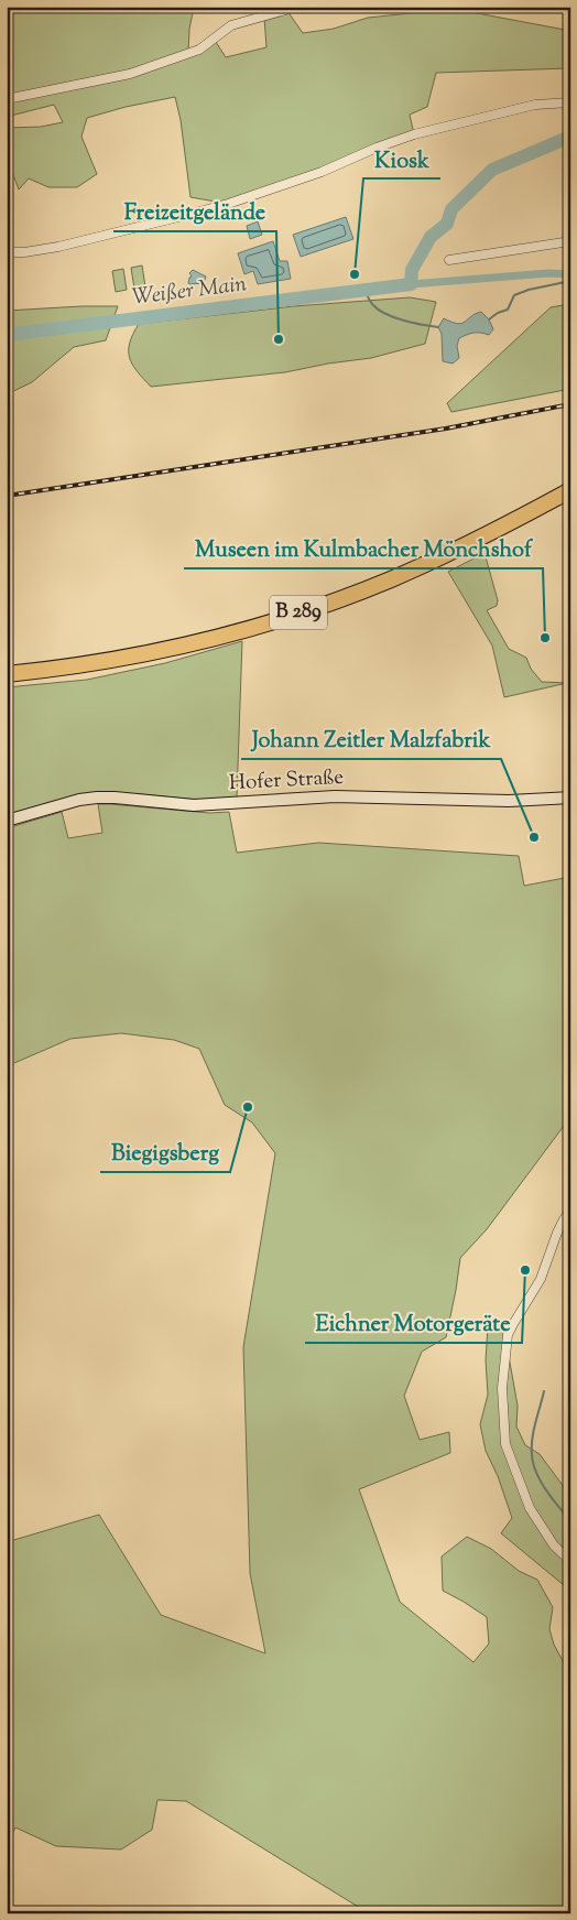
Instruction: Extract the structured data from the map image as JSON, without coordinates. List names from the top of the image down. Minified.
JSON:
{"streets":{"highway":["B 289"],"street":["Hofer Straße"]},"water":["Weißer Main"],"places":["Kiosk","Freizeitgelände","Museen im Kulmbacher Mönchshof","Johann Zeitler Malzfabrik","Biegigsberg","Eichner Motorgeräte"]}
